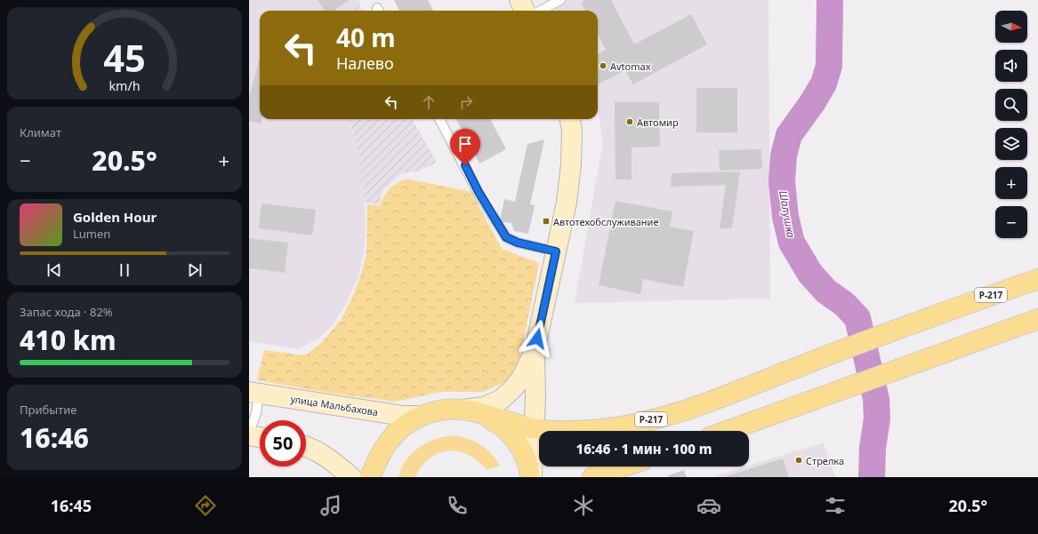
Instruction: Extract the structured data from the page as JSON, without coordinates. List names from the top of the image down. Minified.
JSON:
{"streets":{"main road":["Р-217","улица Мальбахова"]},"water":["Шалушка"],"places":{"other":["Avtomax","Автомир","Стрелка"],"transit":["Автотехобслуживание"]},"north":"right","page":{"map_buttons":["+","−"],"turn":["40 m","Налево"],"tile":["Климат",["Запас хода · 82%","410 km"],["Прибытие","16:46"]],"heat":["−","20.5°","+"],"song":["Golden Hour","Lumen"],"limit":"50","trip":"16:46 · 1 мин · 100 m","tabs":["16:45","20.5°"],"gauge":["45","km/h"]}}
